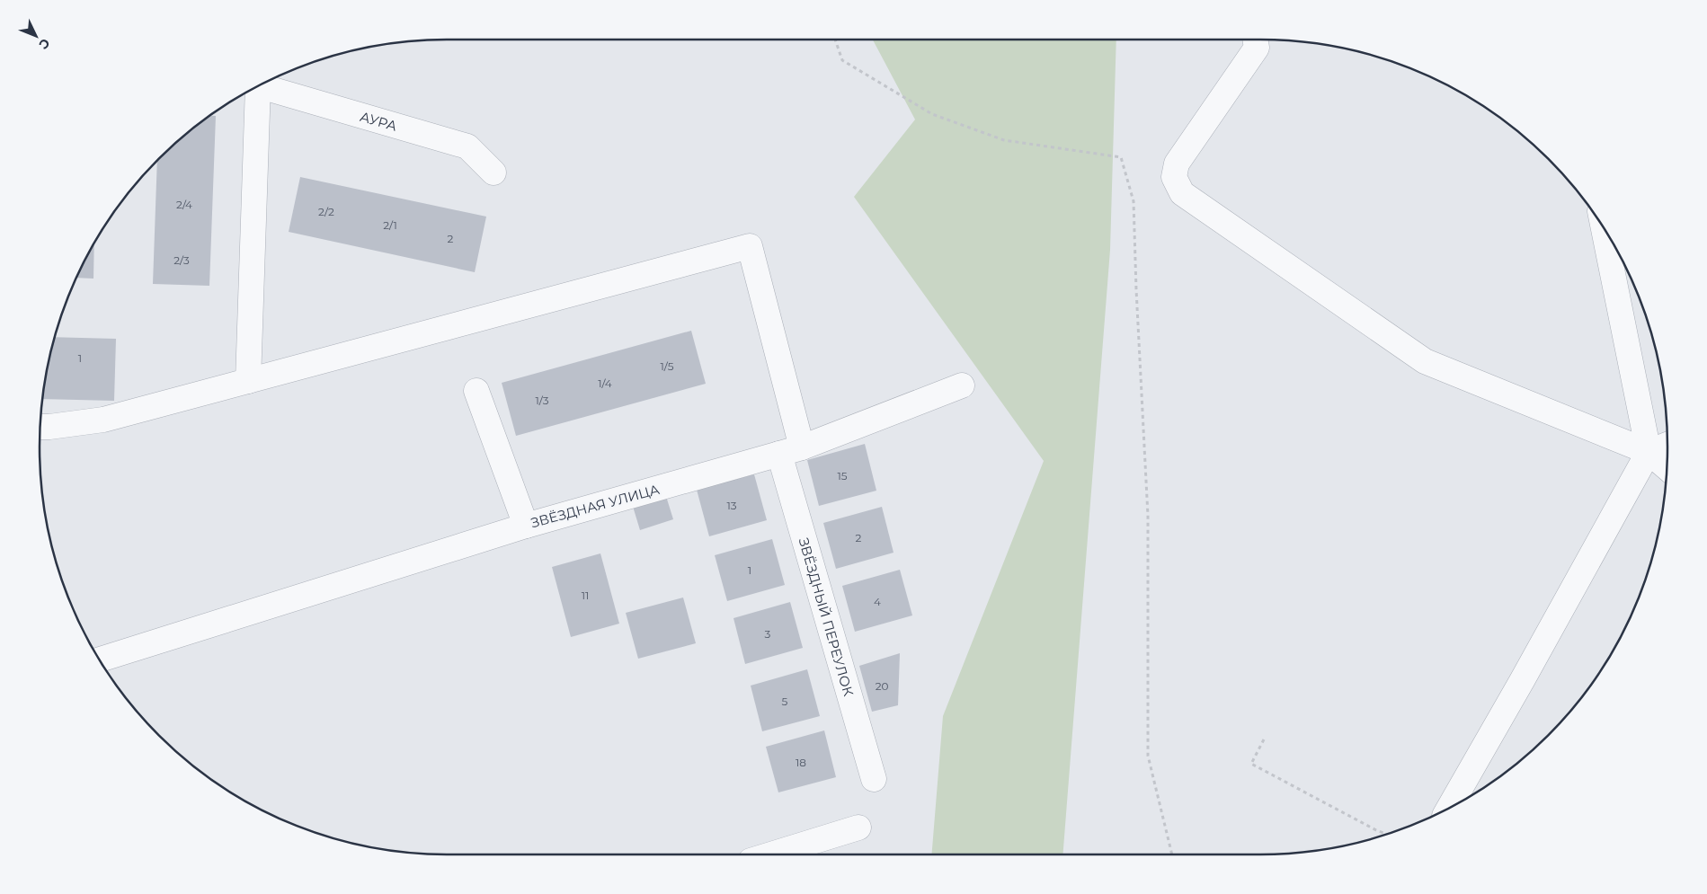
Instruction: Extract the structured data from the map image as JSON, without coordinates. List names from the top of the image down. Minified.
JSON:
{"streets":{"street":["АУРА","ЗВЁЗДНАЯ УЛИЦА","ЗВЁЗДНЫЙ ПЕРЕУЛОК"]},"crossings":[["ЗВЁЗДНАЯ УЛИЦА","ЗВЁЗДНЫЙ ПЕРЕУЛОК"]],"house_numbers":["2/4","2/2","2/1","2","2/3","1","1/5","1/4","1/3","15","13","2","1","11","4","3","20","5","18"],"north":"bottom right"}
